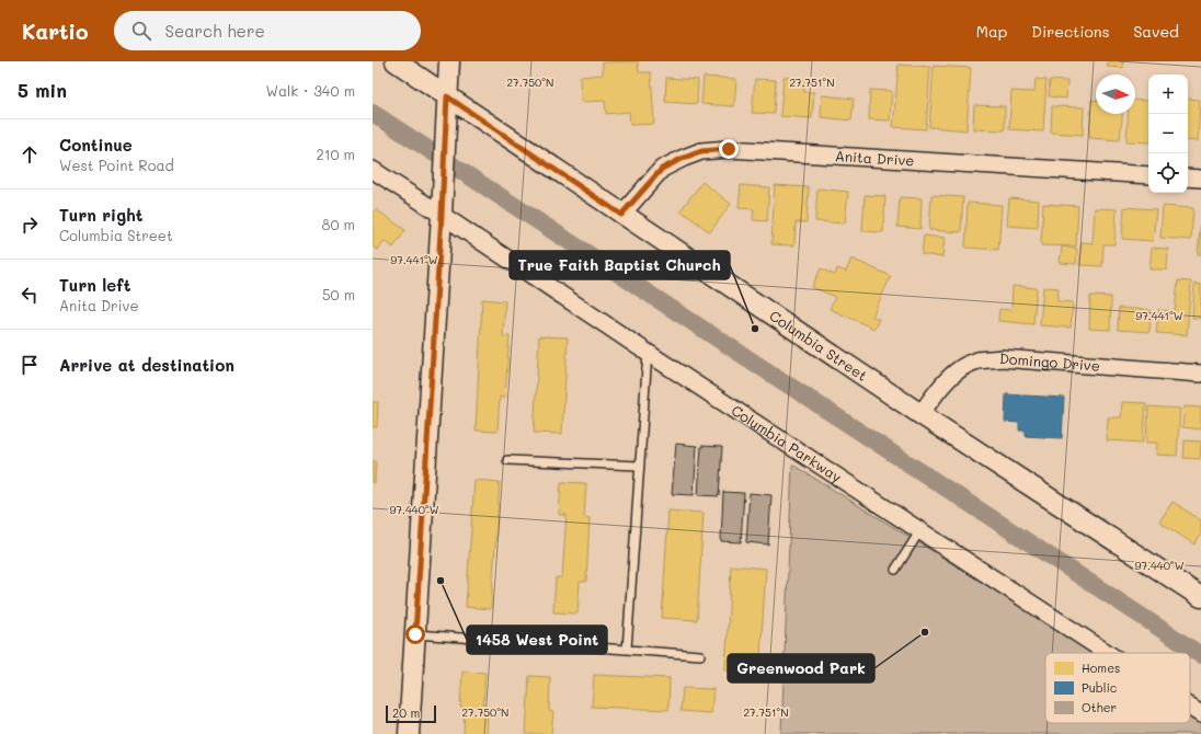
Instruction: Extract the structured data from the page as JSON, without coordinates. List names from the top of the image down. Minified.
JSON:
{"streets":{"street":["Anita Drive","Columbia Street","Domingo Drive","Columbia Parkway"]},"crossings":[["Anita Drive","Columbia Street"],["Columbia Street","Domingo Drive"]],"places":["True Faith Baptist Church","1458 West Point","Greenwood Park"],"legend":["Homes","Public","Other"],"scale_bar":"20 m","north":"right","page":{"header":"Kartio","search":"Search here","nav":["Map","Directions","Saved"],"heading":["5 min","Walk · 340 m"],"map_buttons":["+","−"],"list":[["Continue","West Point Road","210 m"],["Turn right","Columbia Street","80 m"],["Turn left","Anita Drive","50 m"],"Arrive at destination"],"scale":"20 m"},"coordinates":["27.750°N","27.751°N","97.441°W","97.440°W"]}
